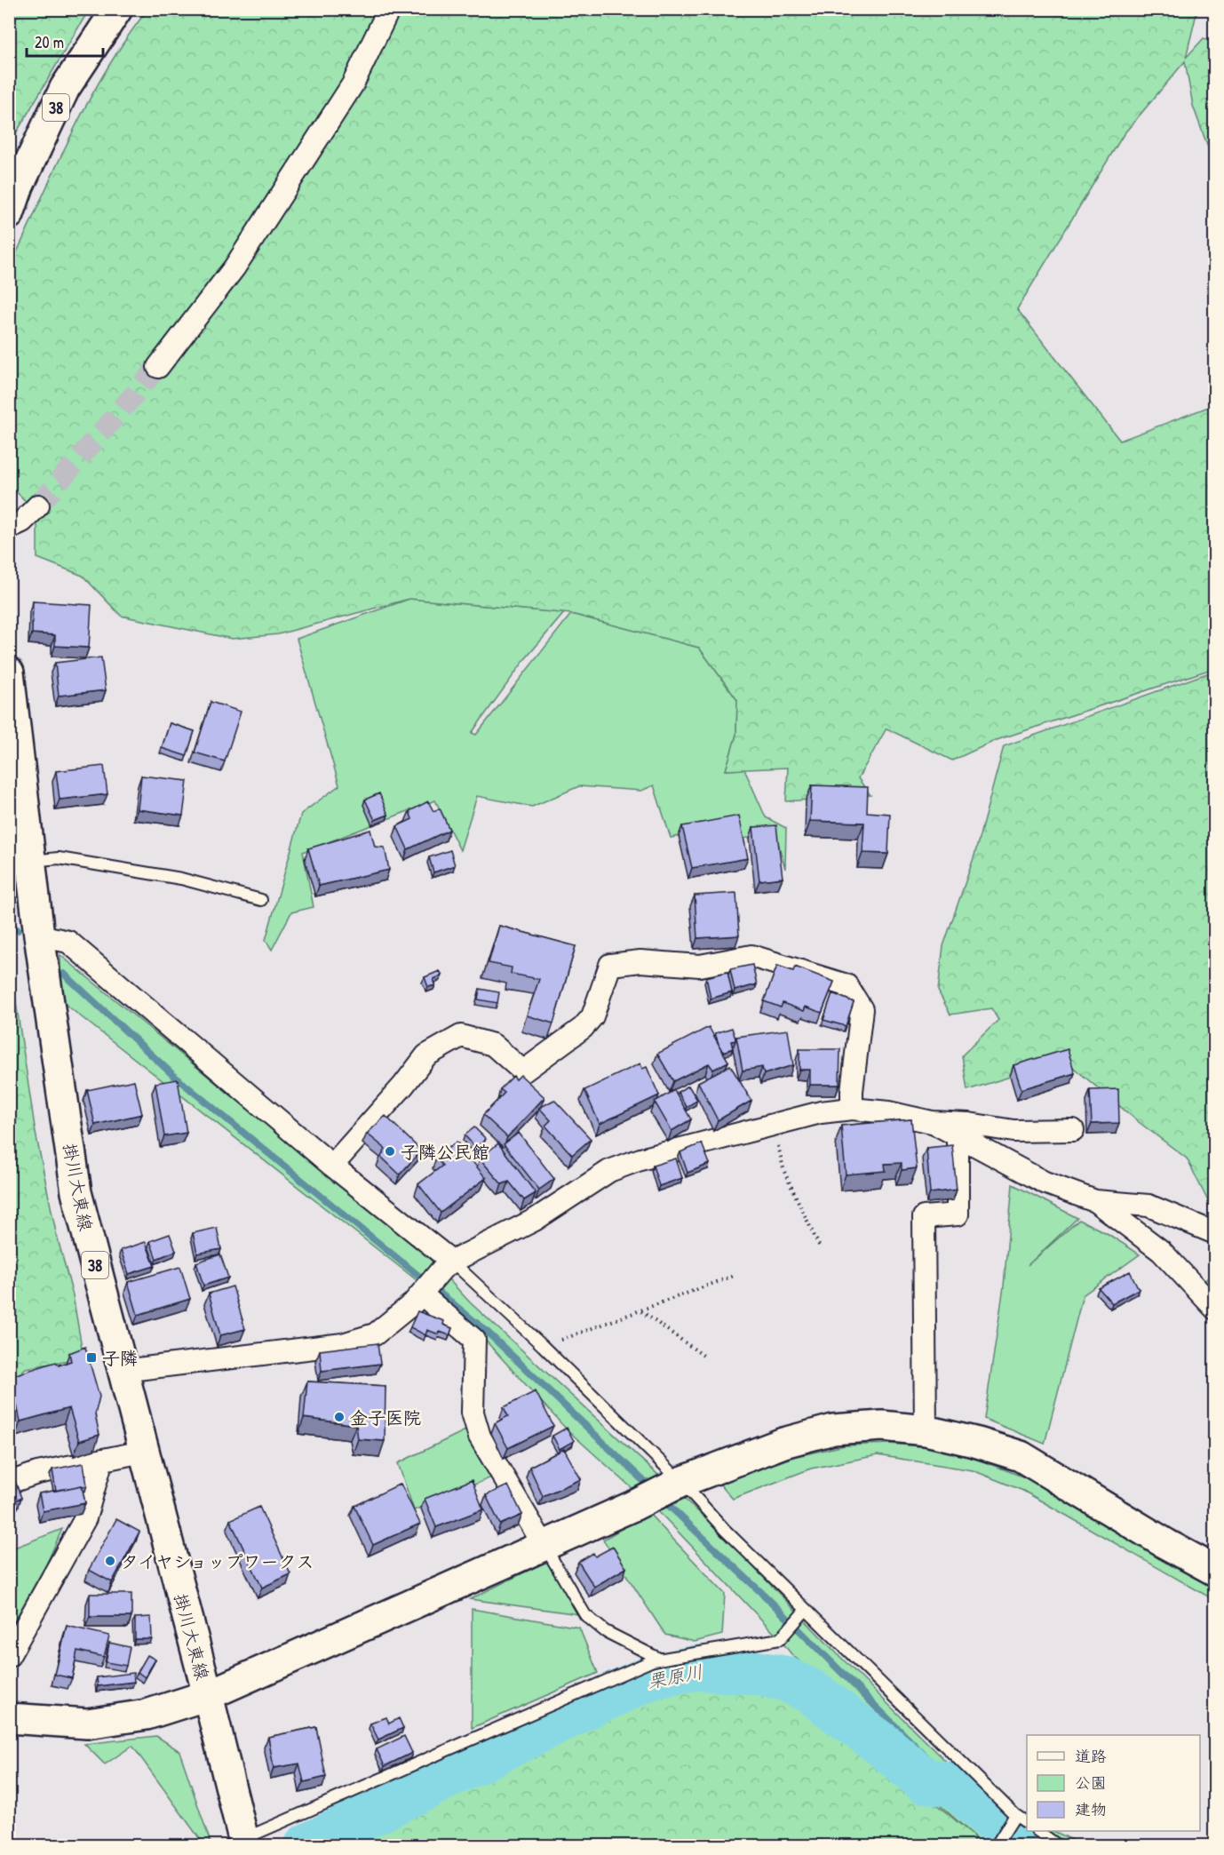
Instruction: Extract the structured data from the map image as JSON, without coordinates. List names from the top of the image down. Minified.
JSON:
{"streets":{"main road":["38","掛川大東線"]},"water":["栗原川"],"places":{"other":["子隣公民館","金子医院","タイヤショップワークス"],"transit":["子隣"]},"legend":["道路","公園","建物"],"scale_bar":"20 m"}
